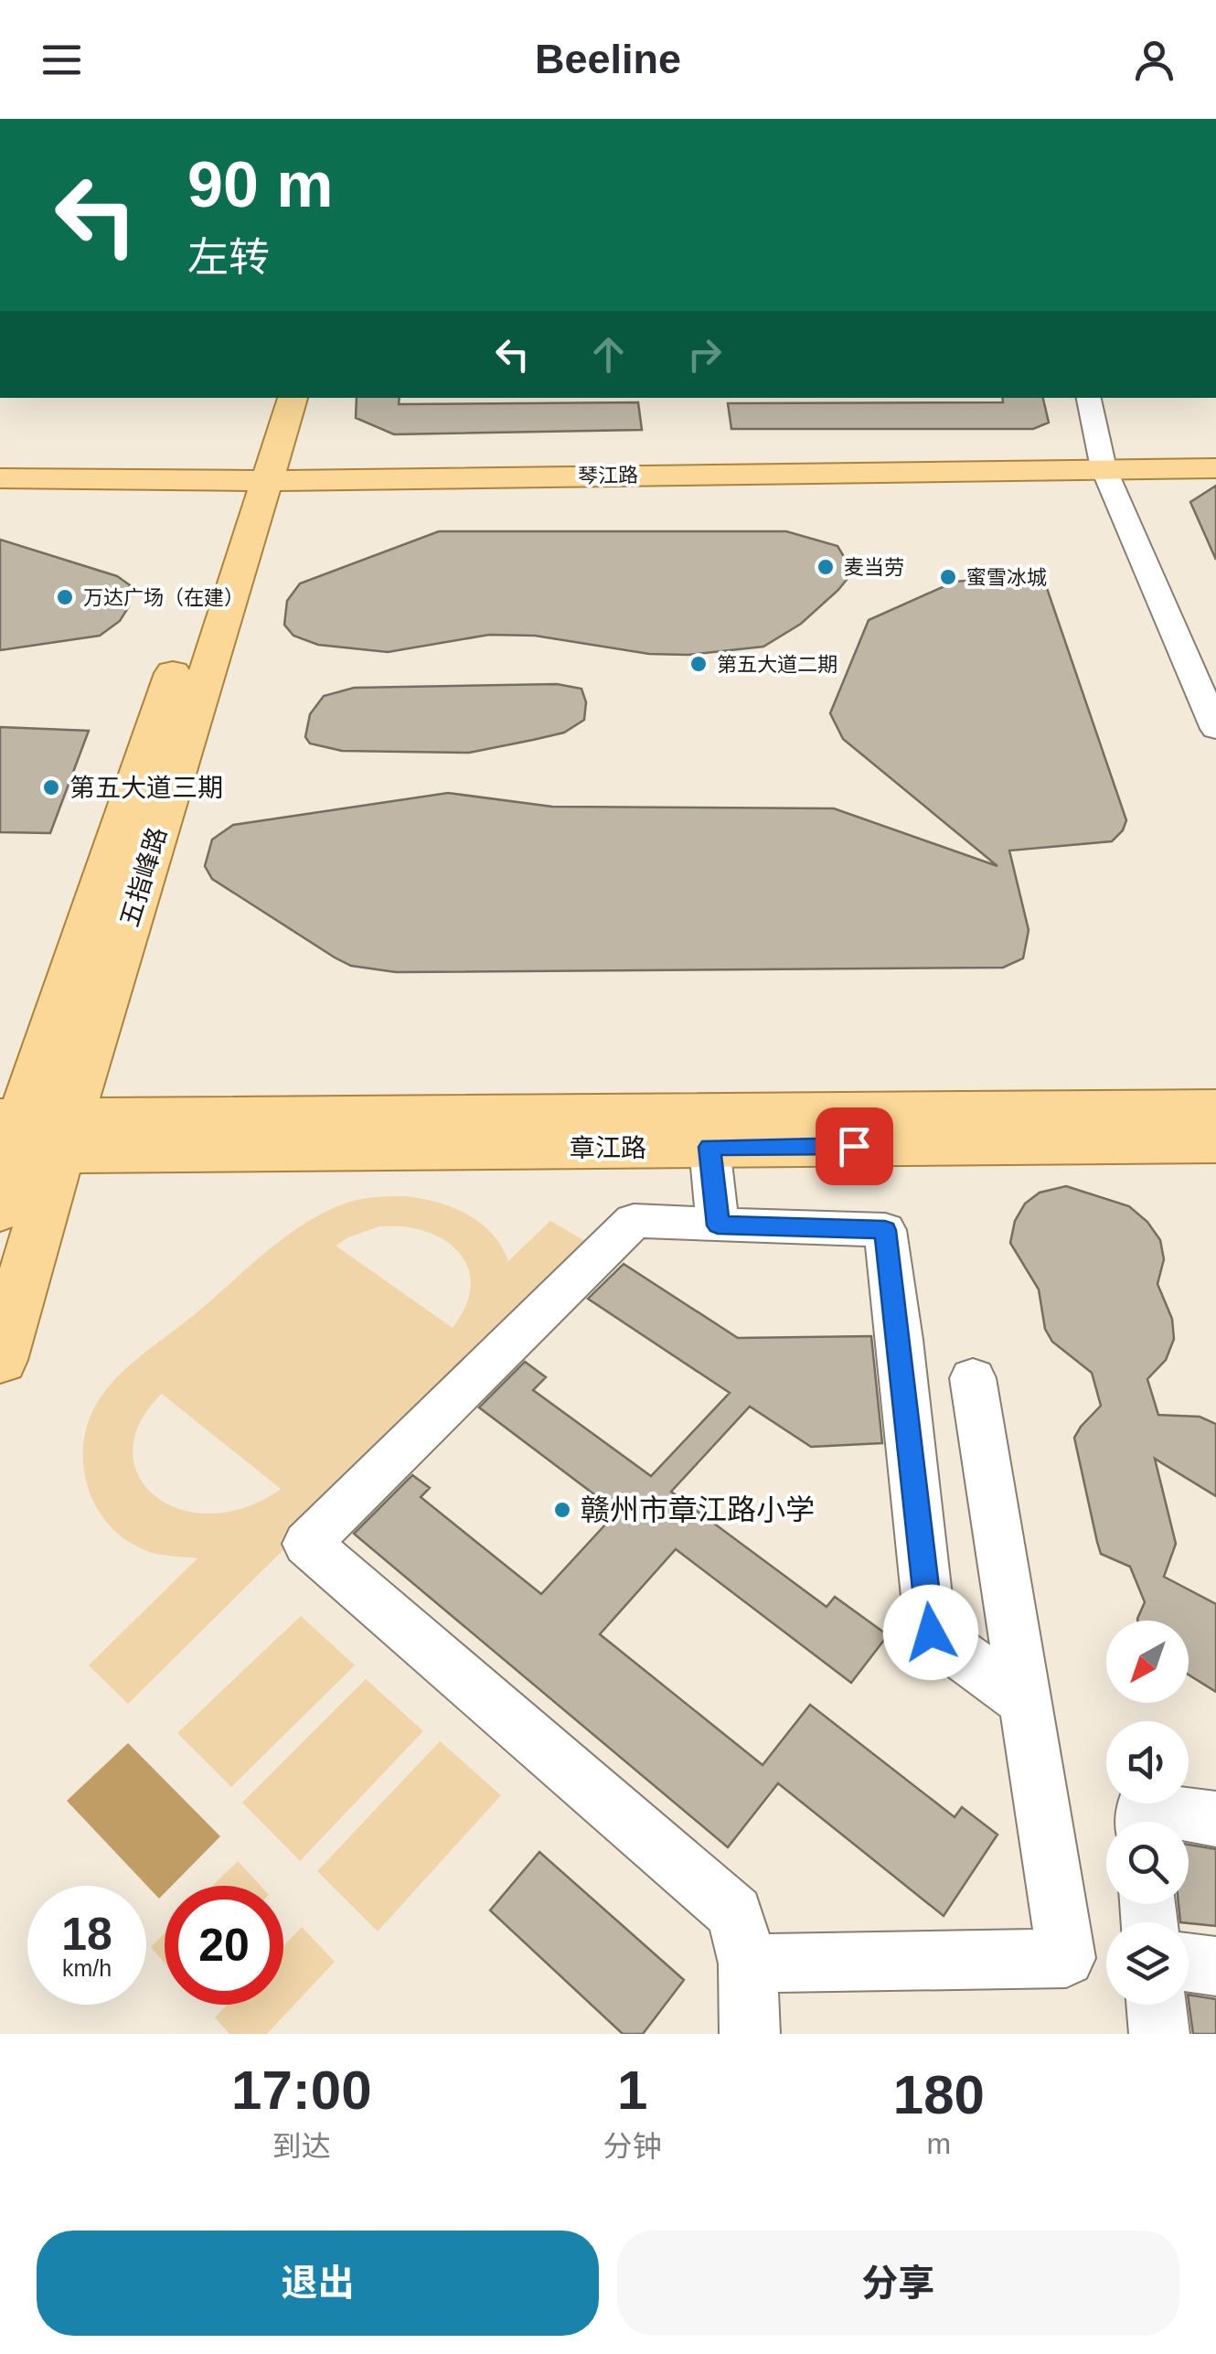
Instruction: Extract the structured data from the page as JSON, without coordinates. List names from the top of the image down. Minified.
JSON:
{"streets":{"main road":["琴江路","五指峰路","章江路"]},"crossings":[["琴江路","五指峰路"],["五指峰路","章江路"]],"places":["麦当劳","蜜雪冰城","万达广场（在建）","第五大道二期","第五大道三期","赣州市章江路小学"],"north":"bottom left","page":{"header":"Beeline","turn":["90 m","左转"],"speed":"18 km/h","limit":"20","eta":["17:00","到达","1","分钟","180","m"],"buttons":["退出","分享"]}}
